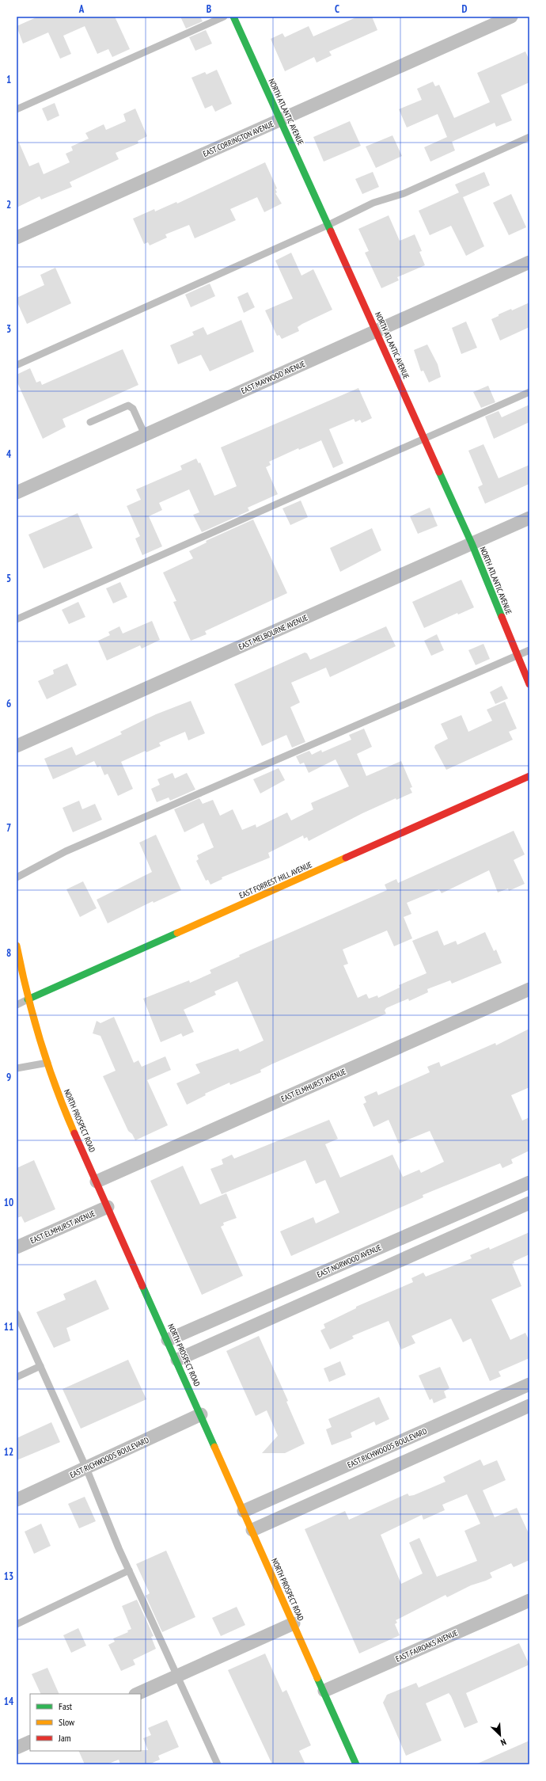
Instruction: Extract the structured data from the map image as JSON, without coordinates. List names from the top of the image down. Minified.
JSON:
{"streets":{"main road":["NORTH ATLANTIC AVENUE","EAST FORREST HILL AVENUE","NORTH PROSPECT ROAD"],"street":["EAST CORRINGTON AVENUE","EAST MAYWOOD AVENUE","EAST MELBOURNE AVENUE","EAST ELMHURST AVENUE","EAST NORWOOD AVENUE","EAST RICHWOODS BOULEVARD","EAST FAIROAKS AVENUE"]},"crossings":[["NORTH ATLANTIC AVENUE","EAST CORRINGTON AVENUE"],["NORTH ATLANTIC AVENUE","EAST MAYWOOD AVENUE"],["NORTH ATLANTIC AVENUE","EAST MELBOURNE AVENUE"],["EAST FORREST HILL AVENUE","NORTH PROSPECT ROAD"],["EAST ELMHURST AVENUE","NORTH PROSPECT ROAD"],["NORTH PROSPECT ROAD","EAST NORWOOD AVENUE"],["NORTH PROSPECT ROAD","EAST RICHWOODS BOULEVARD"],["NORTH PROSPECT ROAD","EAST FAIROAKS AVENUE"]],"legend":["Fast","Slow","Jam"],"north":"bottom right","grid":{"columns":["A","B","C","D"],"rows":["1","2","3","4","5","6","7","8","9","10","11","12","13","14"]}}
